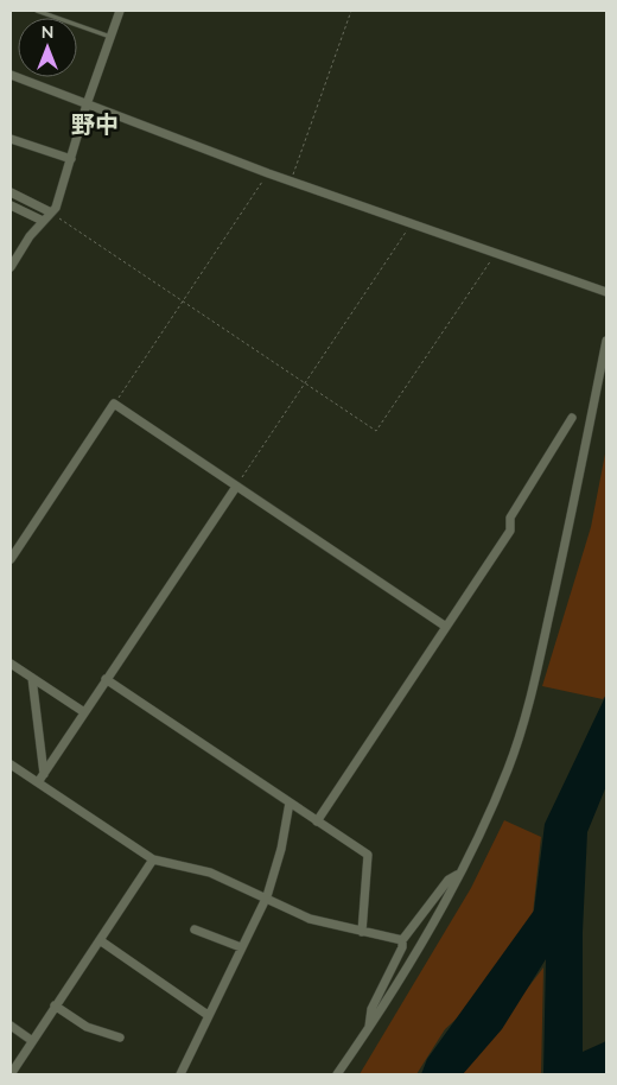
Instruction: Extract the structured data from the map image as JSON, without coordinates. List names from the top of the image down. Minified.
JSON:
{"districts":["野中"],"north":"top"}
